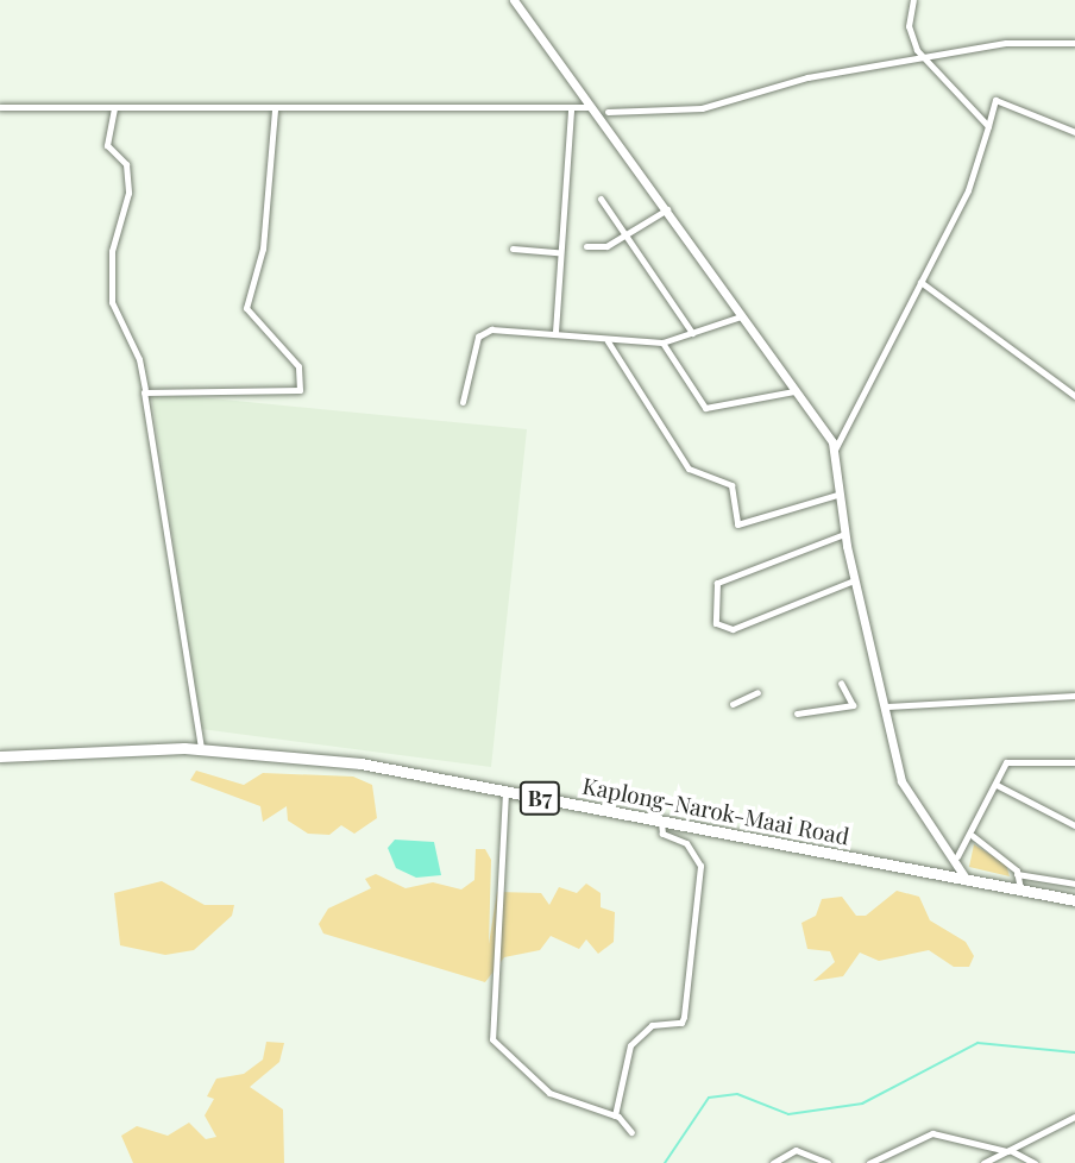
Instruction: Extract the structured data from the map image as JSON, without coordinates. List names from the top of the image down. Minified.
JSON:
{"streets":{"highway":["B7","Kaplong-Narok-Maai Road"]}}
